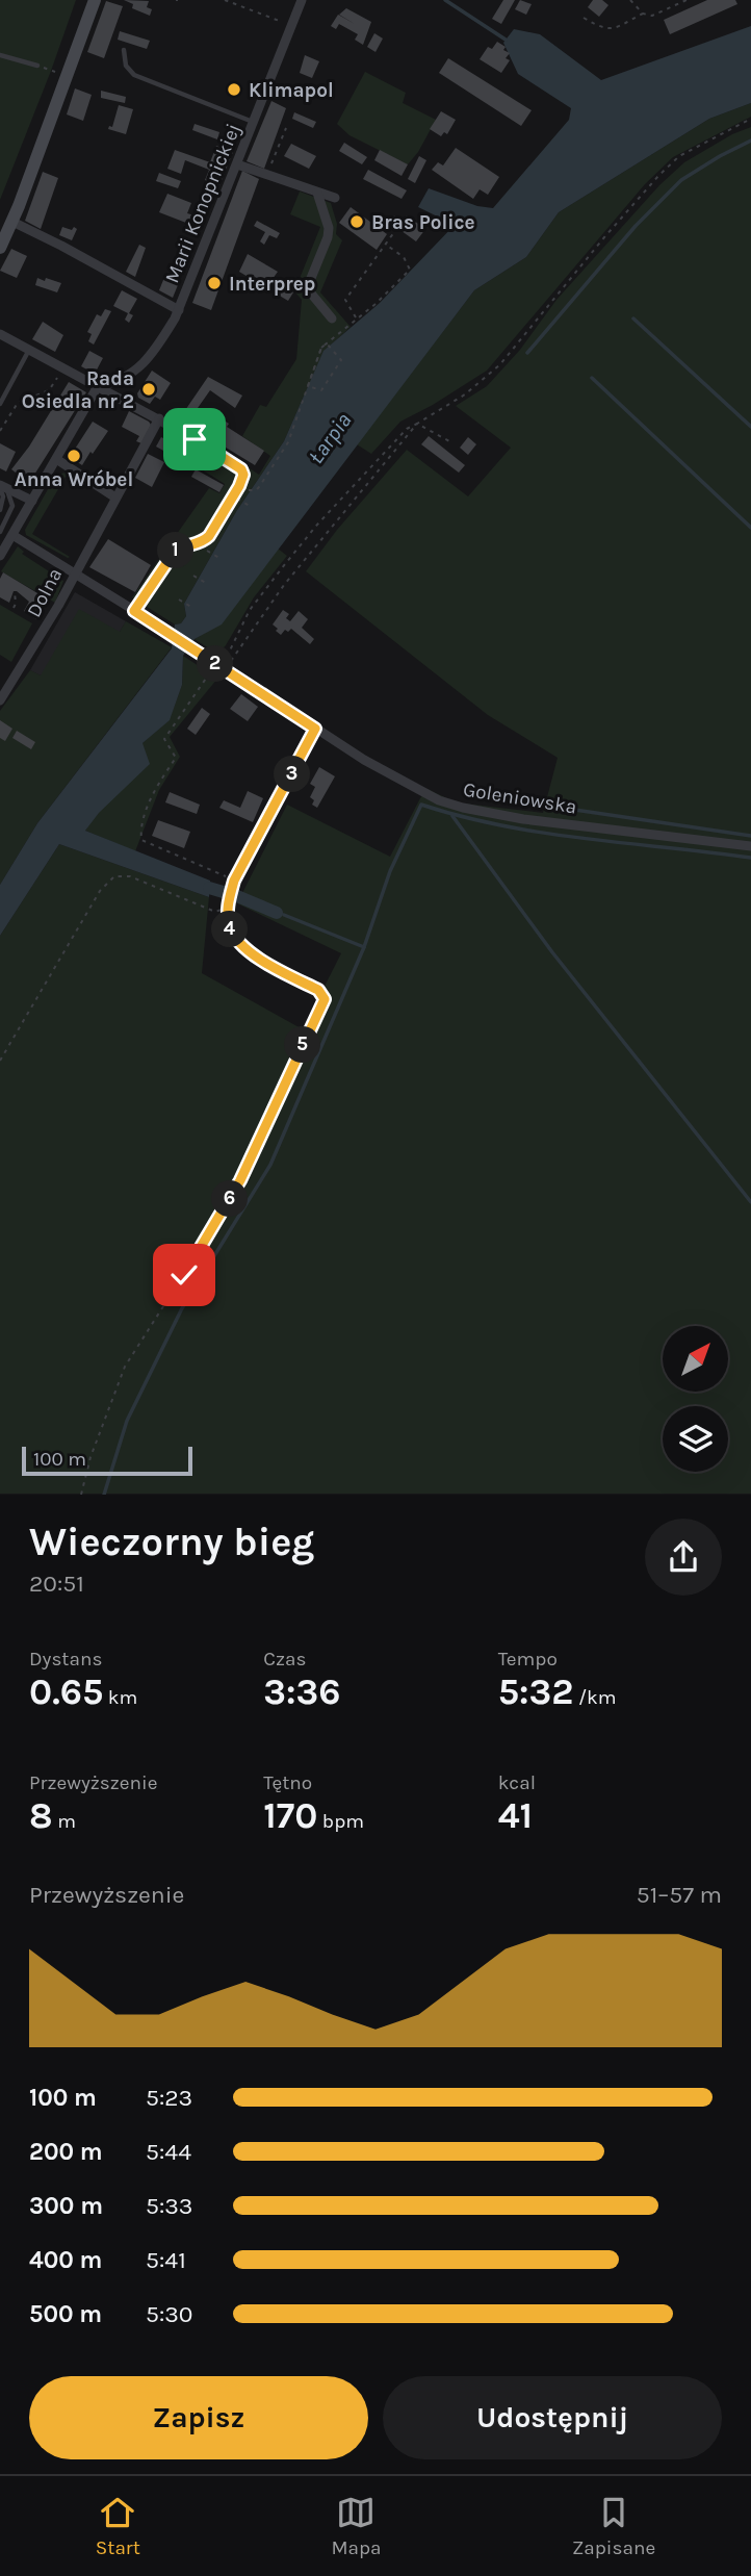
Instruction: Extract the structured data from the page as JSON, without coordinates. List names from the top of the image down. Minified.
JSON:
{"streets":{"street":["Marii Konopnickiej","Dolna","Goleniowska"]},"water":["Łarpia"],"places":["Klimapol","Bras Police","Interprep","Rada Osiedla nr 2","Anna Wróbel"],"scale_bar":"100 m","north":"top right","page":{"pins":["1","2","3","4","5","6"],"scale":"100 m","heading":["Wieczorny bieg","20:51"],"stats":[["Dystans","0.65 km"],["Czas","3:36"],["Tempo","5:32 /km"],["Przewyższenie","8 m"],["Tętno","170 bpm"],["kcal","41"]],"chart":["Przewyższenie","51–57 m"],"list":[{"name":"100 m","note":"5:23"},{"name":"200 m","note":"5:44"},{"name":"300 m","note":"5:33"},{"name":"400 m","note":"5:41"},{"name":"500 m","note":"5:30"}],"buttons":["Zapisz","Udostępnij"],"tabs":["Start","Mapa","Zapisane"]}}
